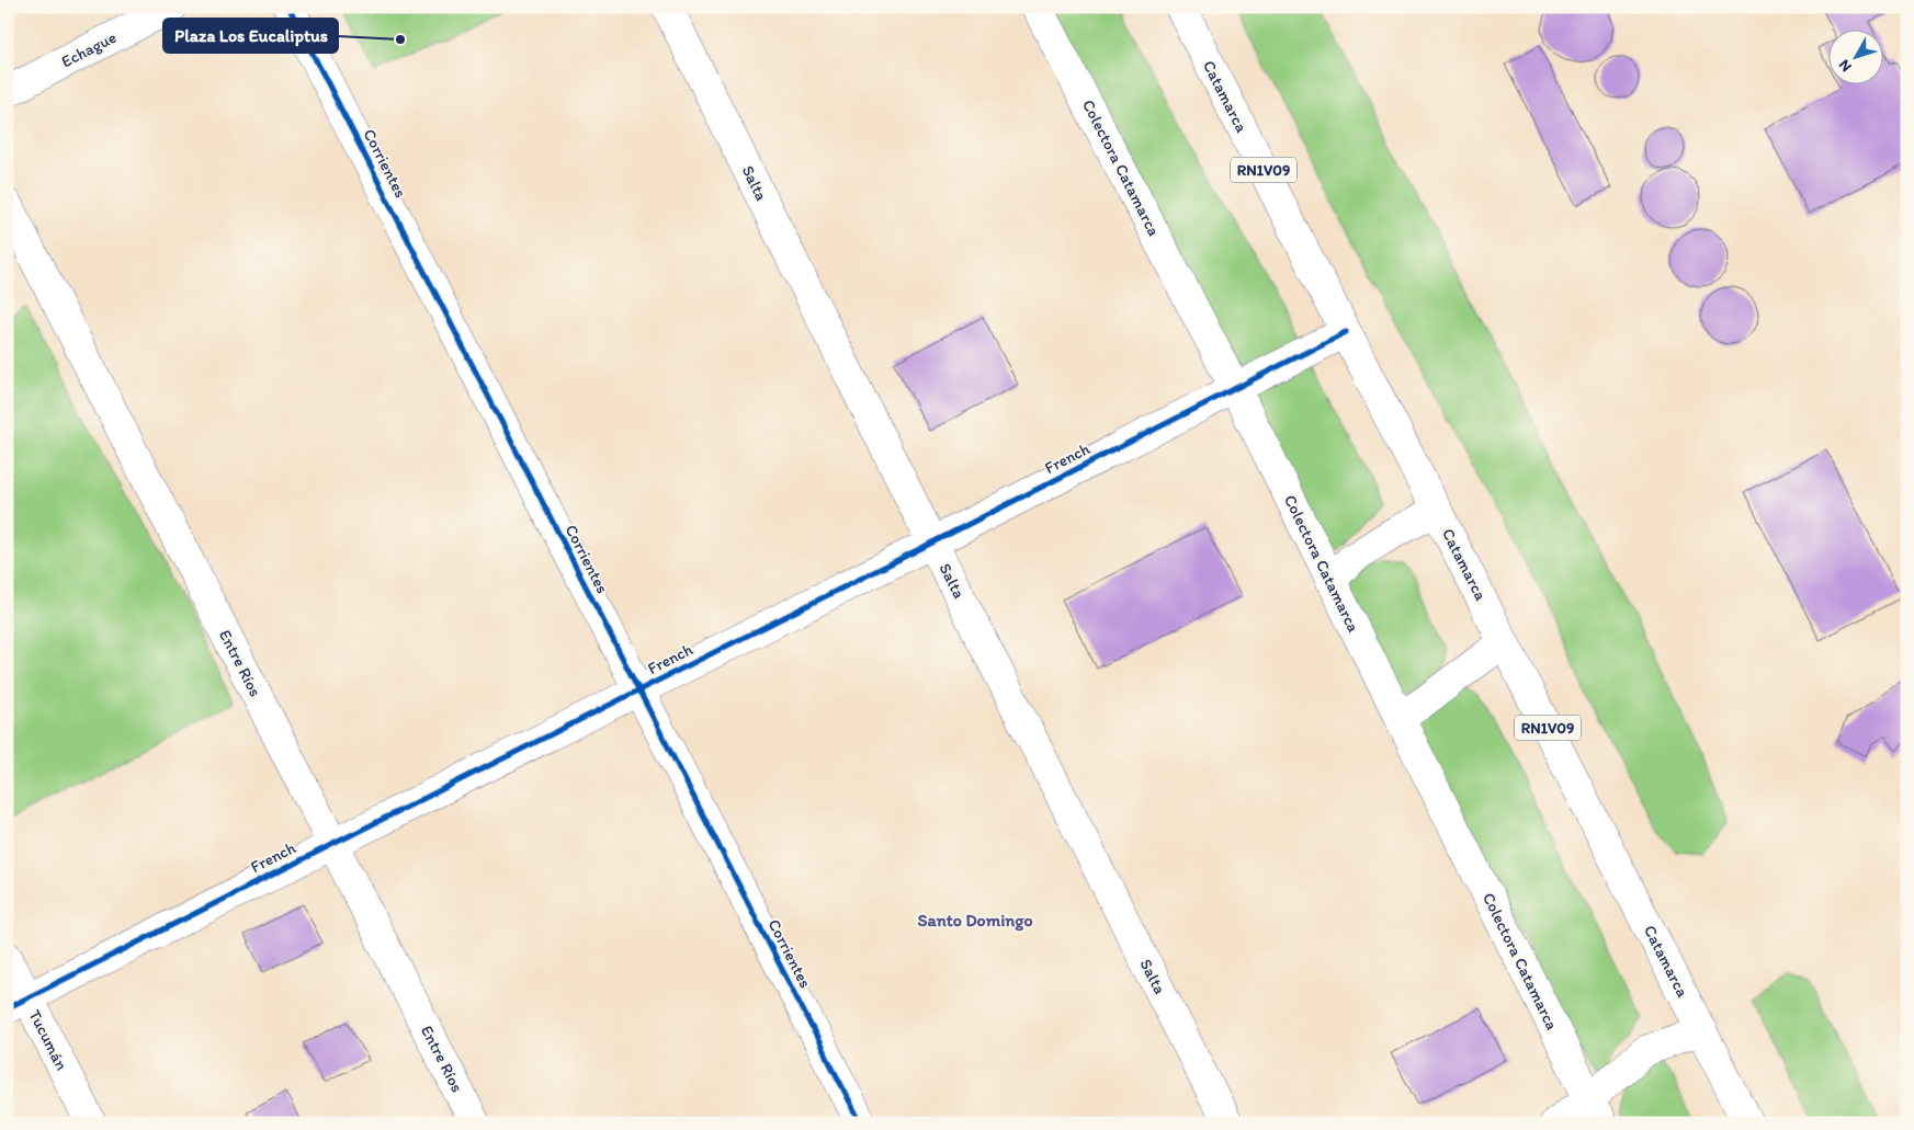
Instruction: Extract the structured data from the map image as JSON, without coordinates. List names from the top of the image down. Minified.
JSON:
{"streets":{"street":["Echague","Catamarca","Corrientes","Colectora Catamarca","RN1V09","Salta","French","Entre Ríos","Tucumán"]},"crossings":[["Catamarca","French"],["Corrientes","French"],["Colectora Catamarca","French"],["Salta","French"],["French","Entre Ríos"],["French","Tucumán"]],"districts":["Santo Domingo"],"places":["Plaza Los Eucaliptus"],"north":"bottom left"}
